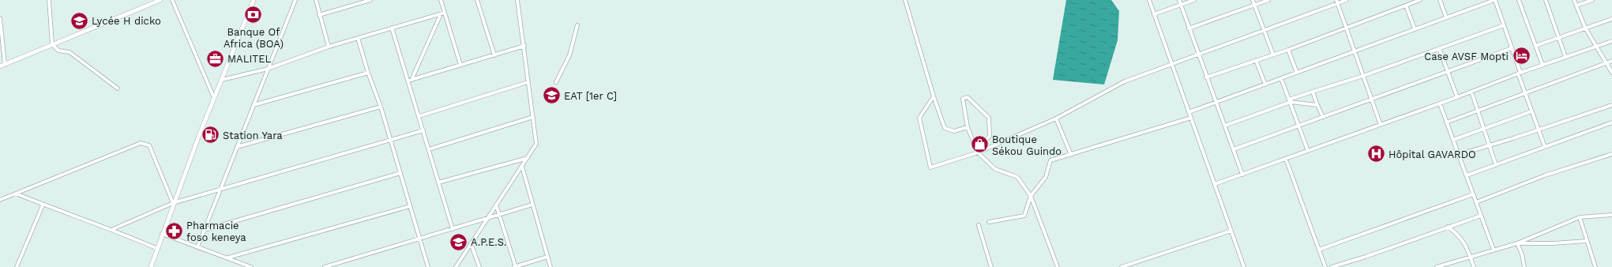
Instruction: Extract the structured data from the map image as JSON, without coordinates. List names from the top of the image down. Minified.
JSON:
{"places":{"bank":["Banque Of Africa (BOA)"],"school or university":["Lycée H dicko","EAT [1er C]","A.P.E.S."],"hotel":["Case AVSF Mopti"],"office":["MALITEL"],"fuel station":["Station Yara"],"shop":["Boutique Sékou Guindo"],"hospital":["Hôpital GAVARDO"],"pharmacy":["Pharmacie foso keneya"]}}
